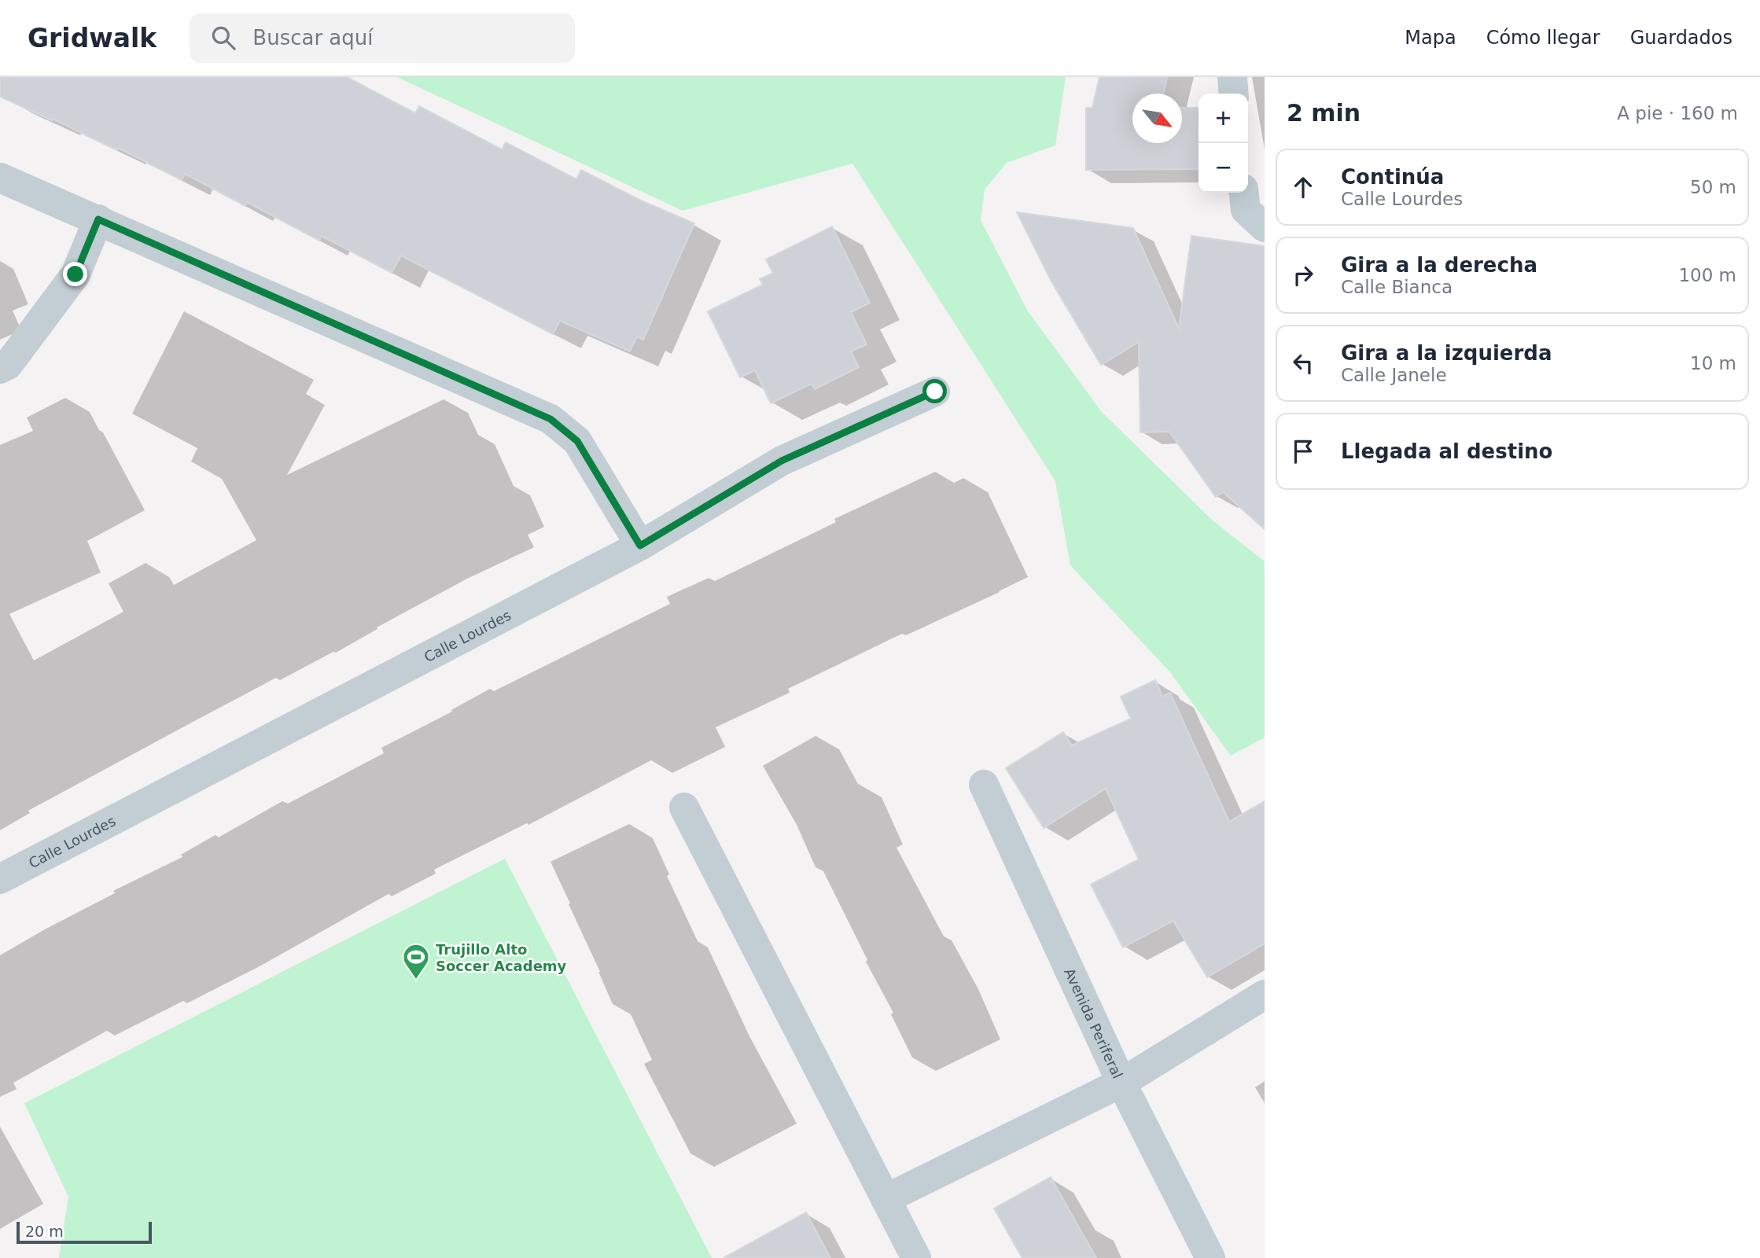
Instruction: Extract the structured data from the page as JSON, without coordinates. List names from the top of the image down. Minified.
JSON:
{"streets":{"street":["Calle Lourdes","Avenida Periferal"]},"places":{"sports":["Trujillo Alto Soccer Academy"]},"scale_bar":"20 m","north":"bottom right","page":{"header":"Gridwalk","search":"Buscar aquí","nav":["Mapa","Cómo llegar","Guardados"],"heading":["2 min","A pie · 160 m"],"map_buttons":["+","−"],"list":[["Continúa","Calle Lourdes","50 m"],["Gira a la derecha","Calle Bianca","100 m"],["Gira a la izquierda","Calle Janele","10 m"],"Llegada al destino"],"scale":"20 m"}}
